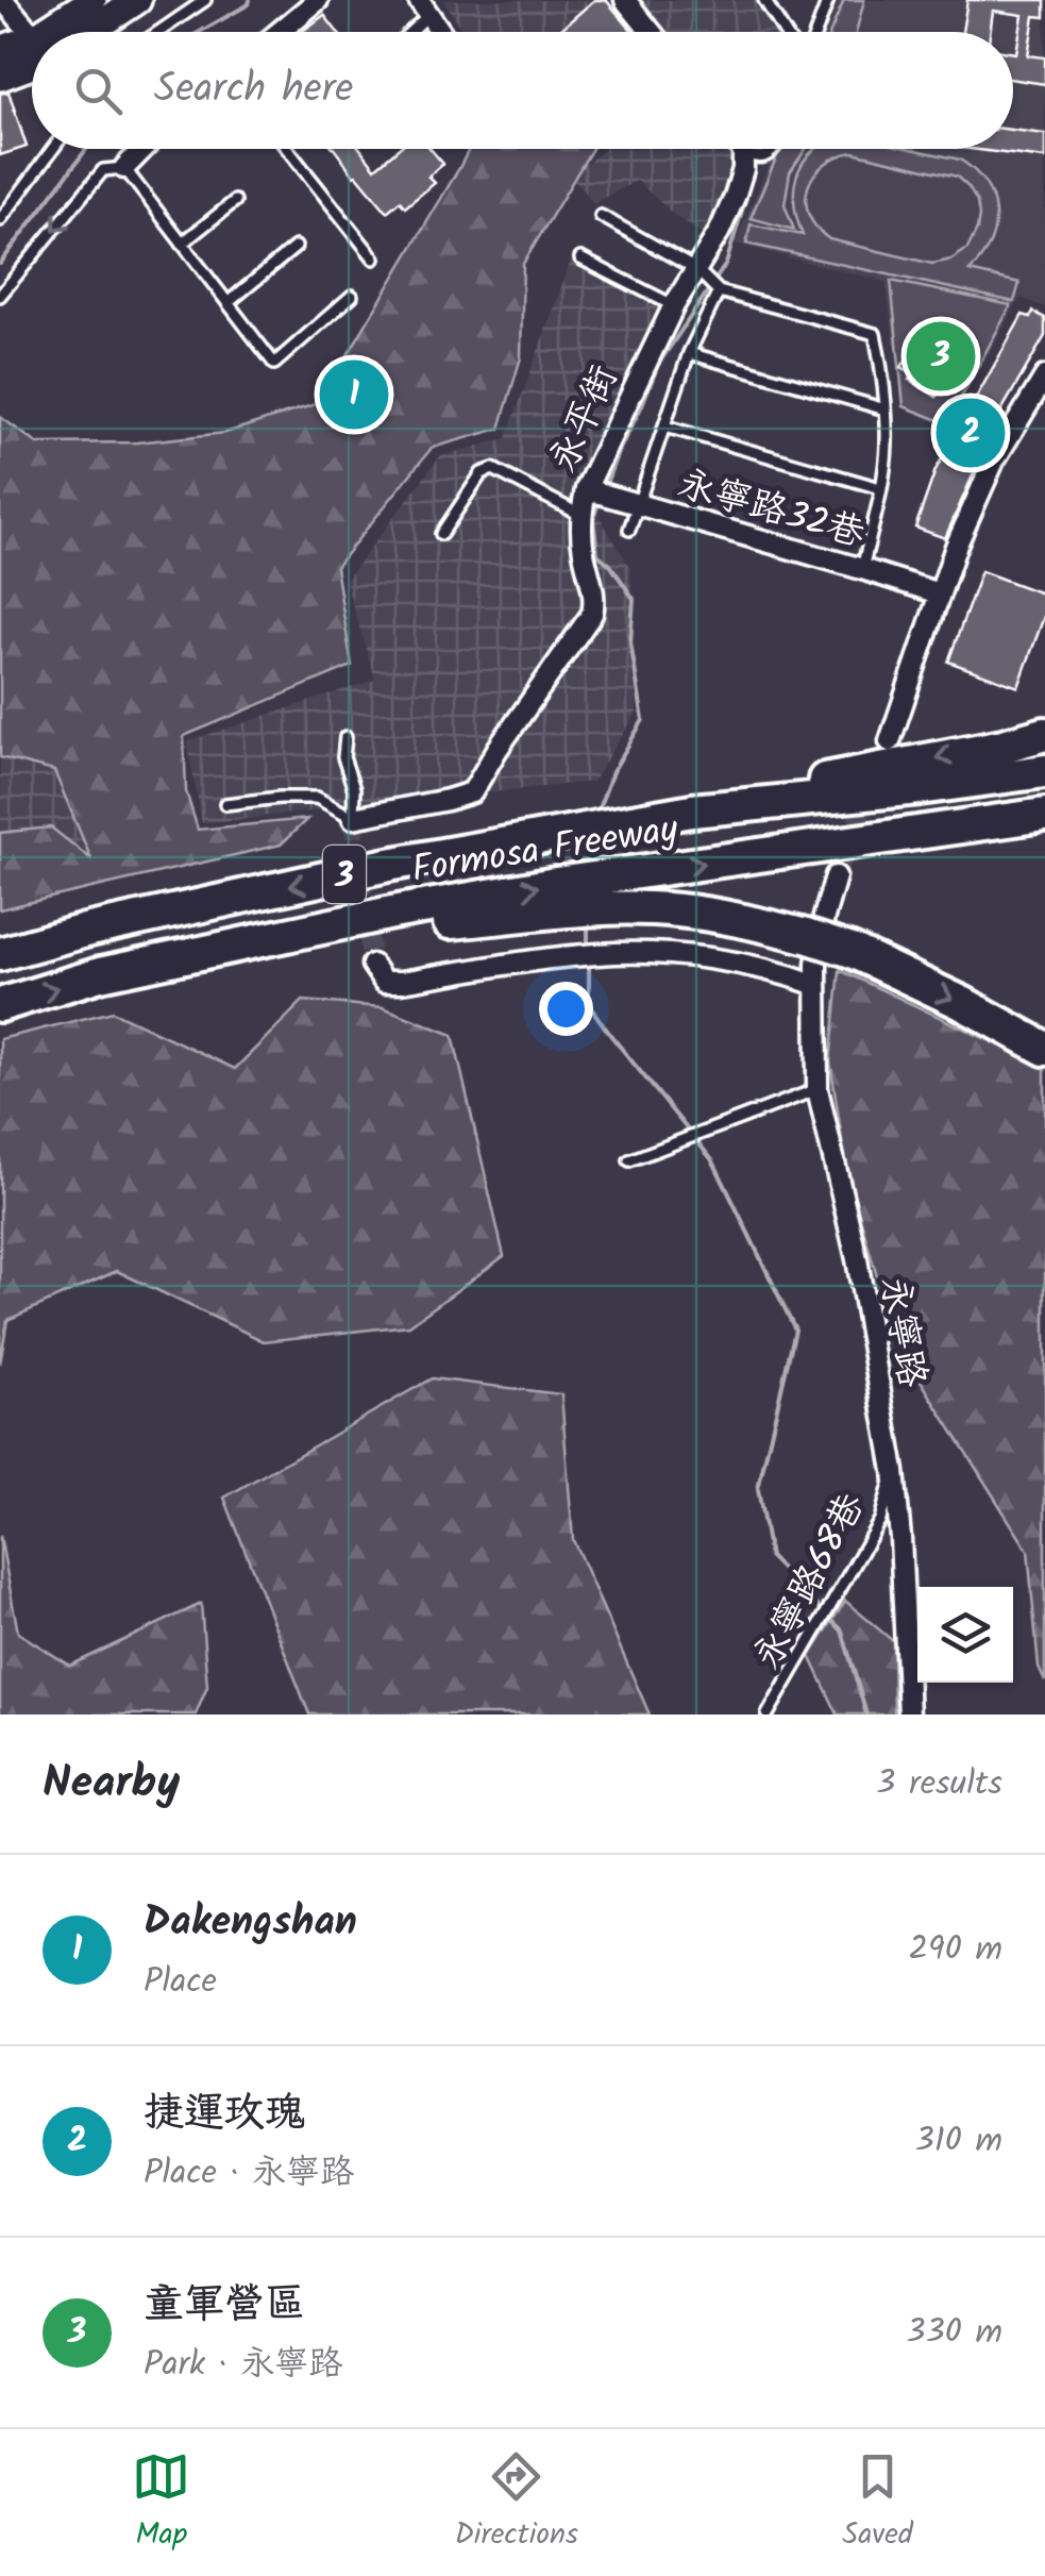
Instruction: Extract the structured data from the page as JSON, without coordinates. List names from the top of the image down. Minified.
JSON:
{"streets":{"highway":["Formosa Freeway","3"],"street":["永平街","永寧路32巷","永寧路"],"lane":["永寧路68巷"]},"crossings":[["永平街","永寧路32巷"],["永寧路","永寧路68巷"]],"page":{"search":"Search here","pins":["3","1","2"],"heading":["Nearby","3 results"],"list":[{"mark":"1","name":"Dakengshan","note":"Place","value":"290 m"},{"mark":"2","name":"捷運玫瑰","note":"Place · 永寧路","value":"310 m"},{"mark":"3","name":"童軍營區","note":"Park · 永寧路","value":"330 m"}],"nav":["Map","Directions","Saved"]}}
